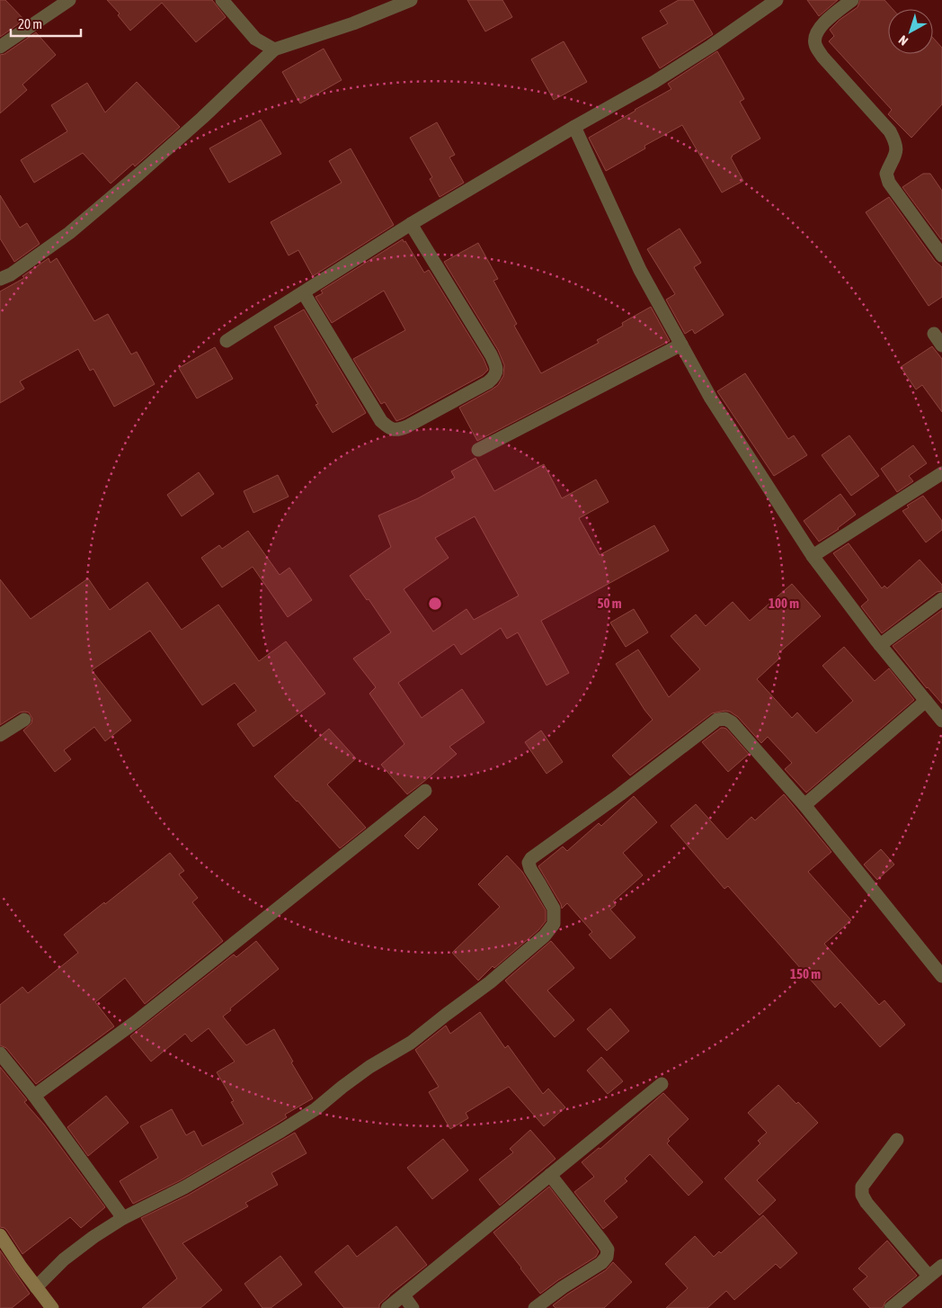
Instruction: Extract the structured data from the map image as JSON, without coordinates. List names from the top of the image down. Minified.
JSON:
{"scale_bar":"20 m","north":"bottom left","rings":["50 m","100 m","150 m"]}
